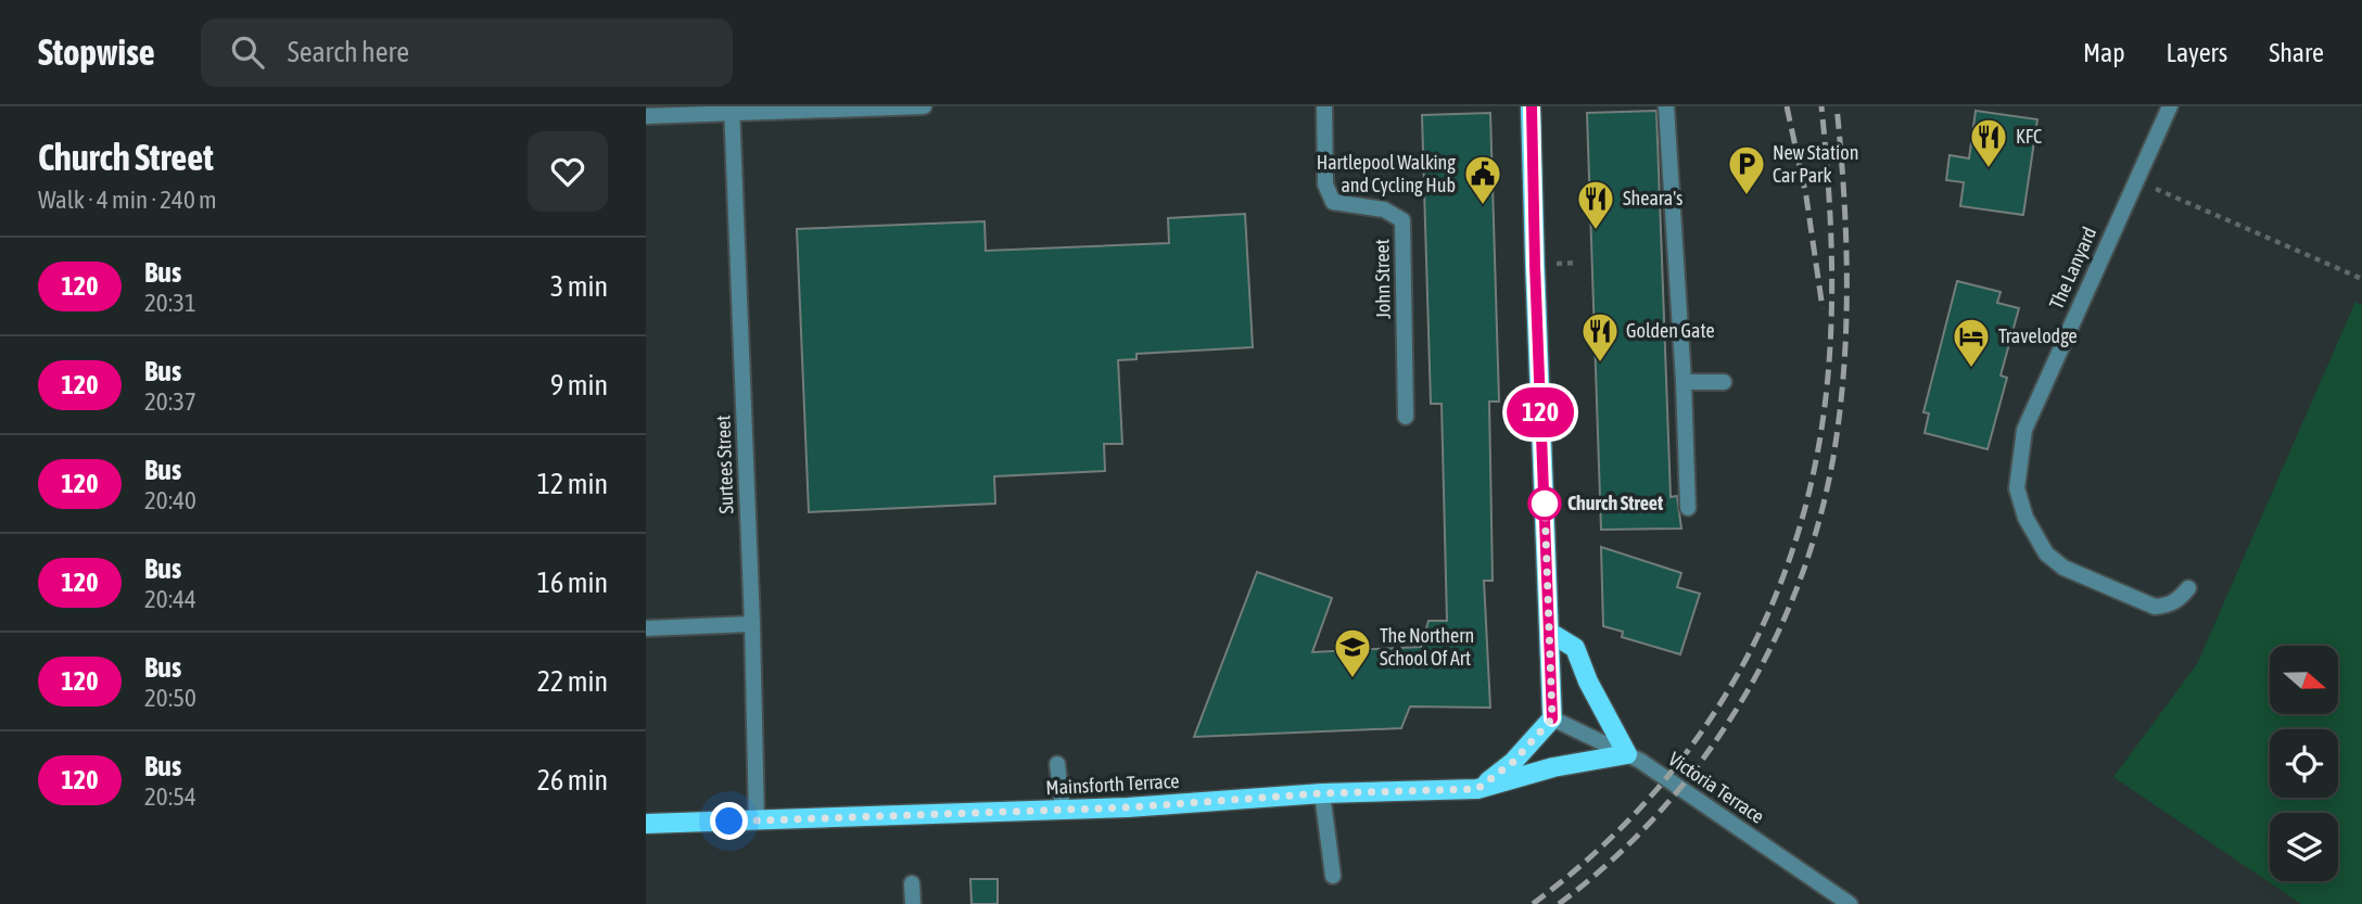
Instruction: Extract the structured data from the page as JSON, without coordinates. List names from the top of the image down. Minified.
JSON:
{"streets":{"main road":["Mainsforth Terrace"],"street":["The Lanyard","John Street","Surtees Street","Victoria Terrace"]},"crossings":[["Surtees Street","Mainsforth Terrace"],["Mainsforth Terrace","Victoria Terrace"]],"places":{"restaurant":["KFC","Sheara's","Golden Gate"],"parking":["New Station Car Park"],"public building":["Hartlepool Walking and Cycling Hub"],"hotel":["Travelodge"],"other":["Church Street"],"school or university":["The Northern School Of Art"]},"lines":["bus line 120"],"north":"right","page":{"header":"Stopwise","search":"Search here","nav":["Map","Layers","Share"],"heading":["Church Street","Walk · 4 min · 240 m"],"on_map":"120","list":[{"mark":"120","name":"Bus","note":"20:31","value":"3 min"},{"mark":"120","name":"Bus","note":"20:37","value":"9 min"},{"mark":"120","name":"Bus","note":"20:40","value":"12 min"},{"mark":"120","name":"Bus","note":"20:44","value":"16 min"},{"mark":"120","name":"Bus","note":"20:50","value":"22 min"},{"mark":"120","name":"Bus","note":"20:54","value":"26 min"}]}}
